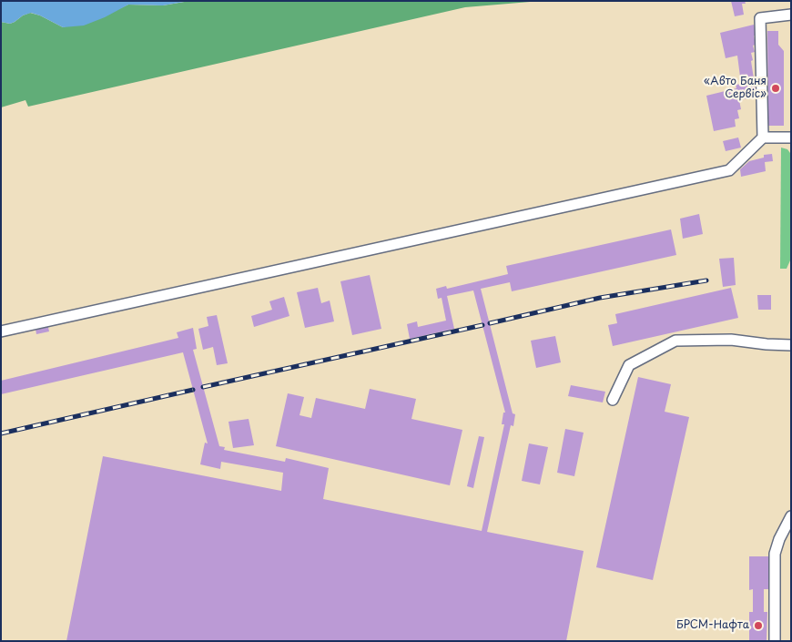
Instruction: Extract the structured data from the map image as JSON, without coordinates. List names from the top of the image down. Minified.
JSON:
{"places":["«Авто Баня Сервіс»","БРСМ-Нафта"]}
